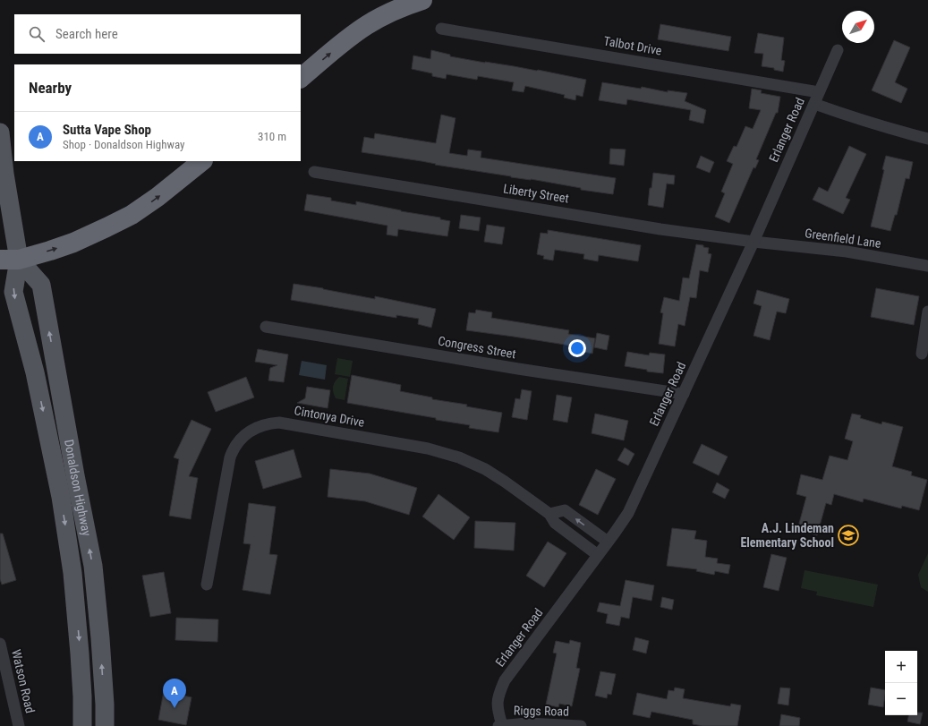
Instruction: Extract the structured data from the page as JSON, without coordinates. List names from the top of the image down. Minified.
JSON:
{"streets":{"main road":["Donaldson Highway"],"street":["Talbot Drive","Erlanger Road","Liberty Street","Greenfield Lane","Congress Street","Cintonya Drive","Watson Road","Riggs Road"]},"crossings":[["Talbot Drive","Erlanger Road"],["Erlanger Road","Liberty Street"],["Erlanger Road","Greenfield Lane"],["Erlanger Road","Congress Street"],["Erlanger Road","Cintonya Drive"],["Erlanger Road","Riggs Road"],["Liberty Street","Greenfield Lane"]],"places":{"school or university":["A.J. Lindeman Elementary School"]},"north":"top right","page":{"search":"Search here","heading":"Nearby","list":[{"mark":"A","name":"Sutta Vape Shop","note":"Shop · Donaldson Highway","value":"310 m"}],"map_buttons":["+","−"],"pins":"A"}}
